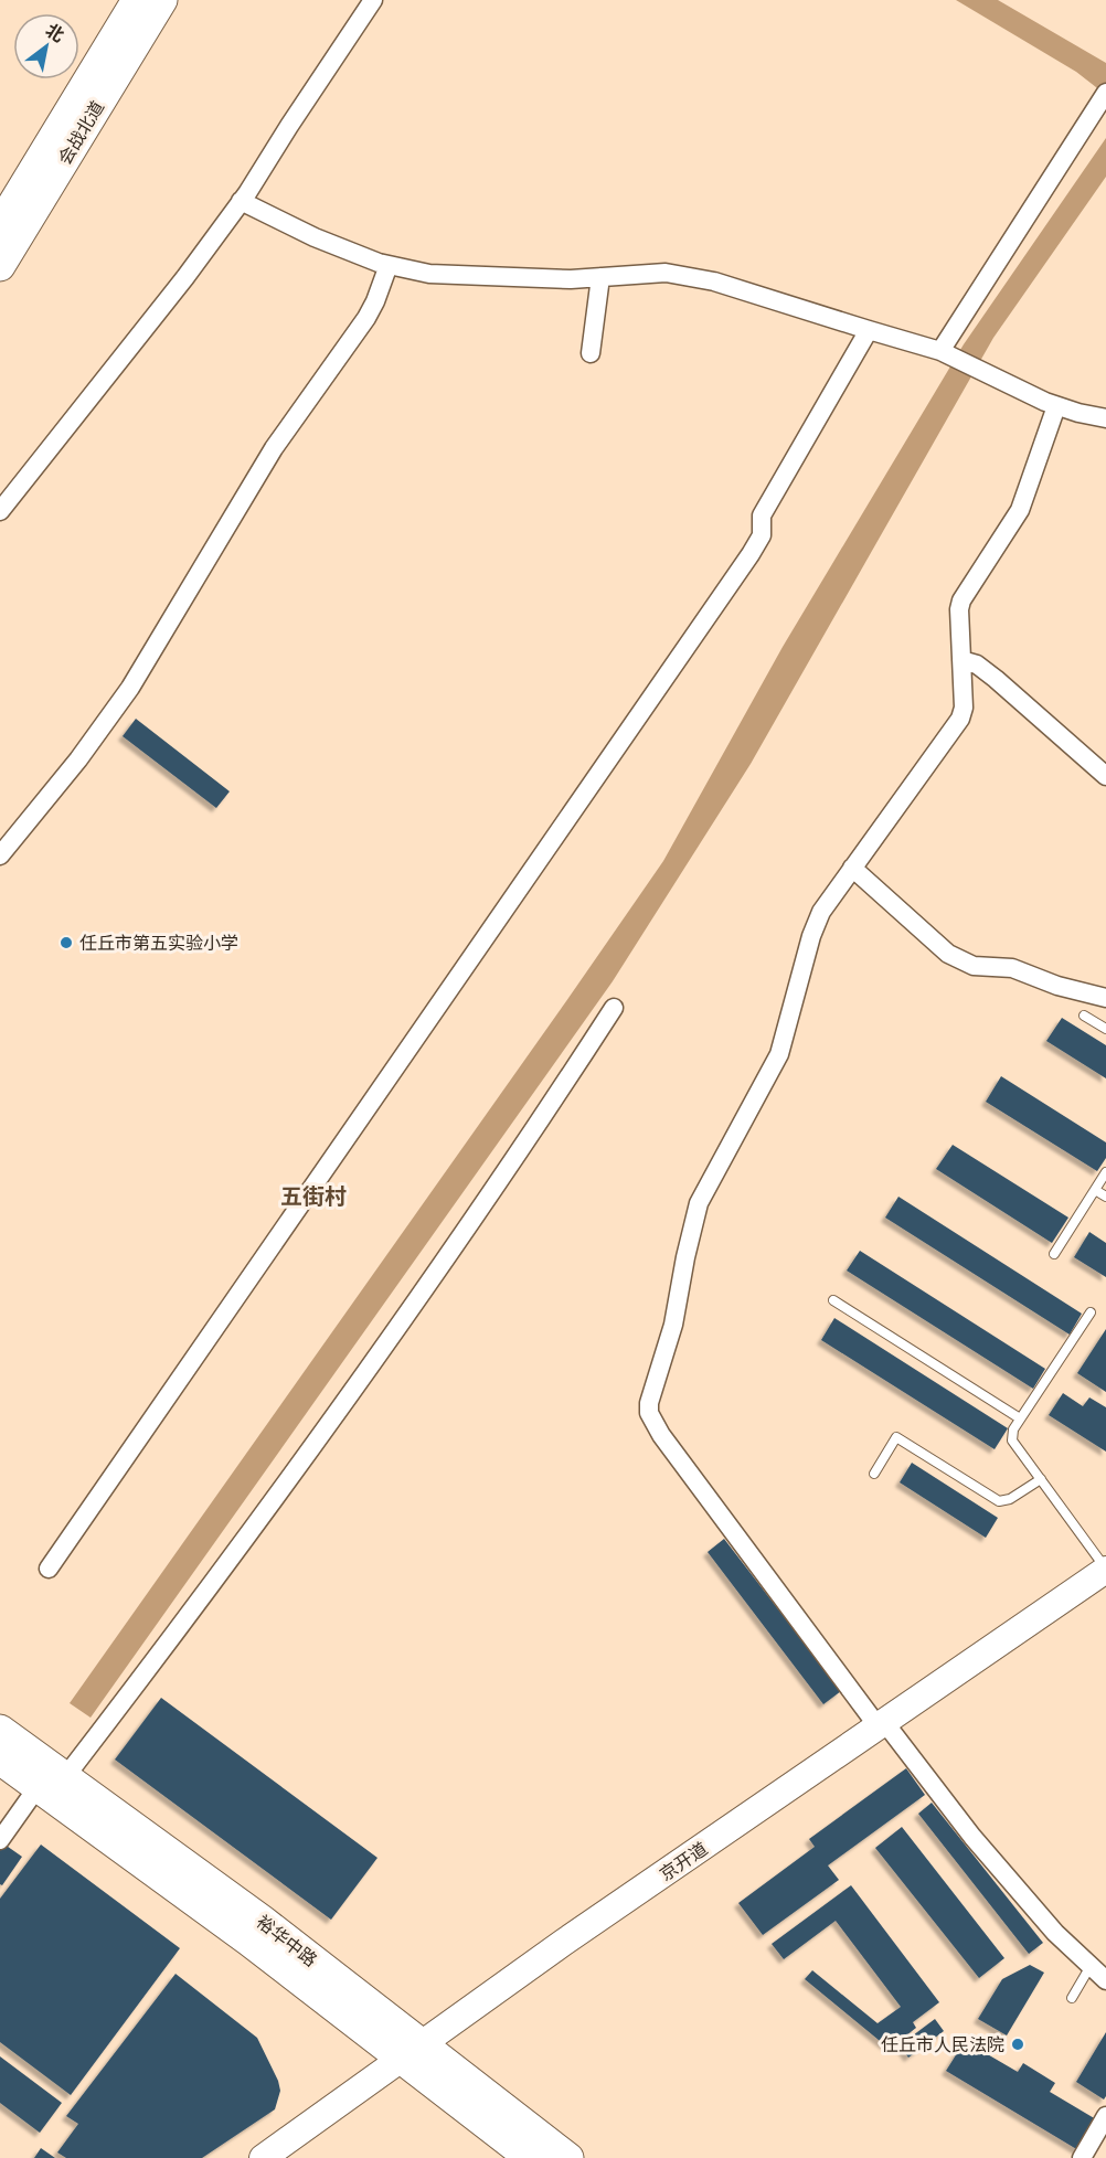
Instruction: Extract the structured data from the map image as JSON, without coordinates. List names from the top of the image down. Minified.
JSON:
{"streets":{"main road":["会战北道","京开道","裕华中路"]},"crossings":[["京开道","裕华中路"]],"districts":["五街村"],"places":["任丘市第五实验小学","任丘市人民法院"],"north":"top right"}
